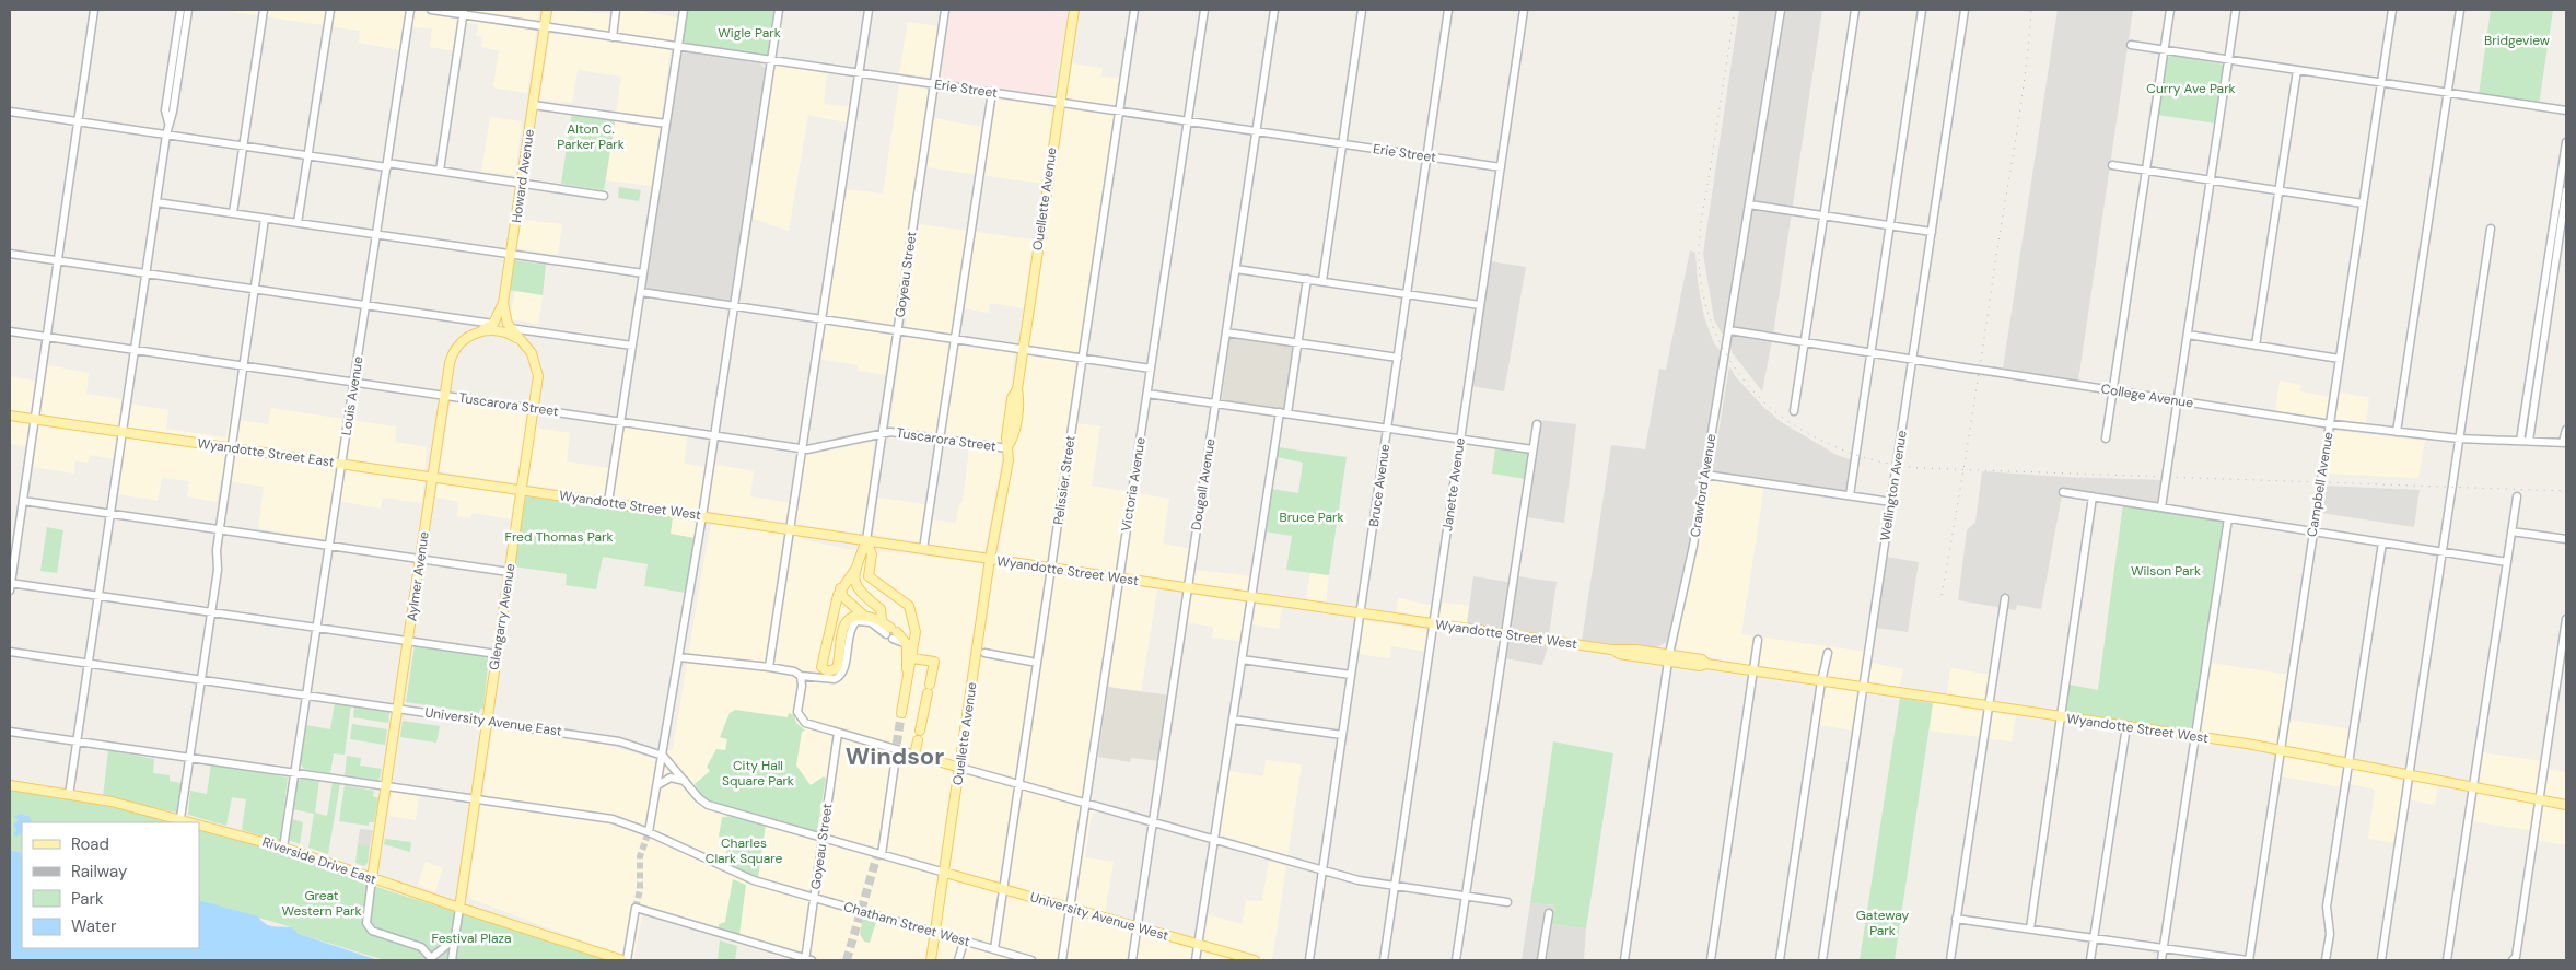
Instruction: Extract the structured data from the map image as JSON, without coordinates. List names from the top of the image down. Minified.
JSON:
{"streets":{"main road":["Howard Avenue","Ouellette Avenue","Wyandotte Street East","Wyandotte Street West","Aylmer Avenue","Glengarry Avenue","Riverside Drive East","University Avenue West"],"street":["Erie Street","Goyeau Street","Louis Avenue","College Avenue","Tuscarora Street","Pelissier Street","Victoria Avenue","Dougall Avenue","Janette Avenue","Campbell Avenue","Bruce Avenue","Crawford Avenue","Wellington Avenue","University Avenue East","Chatham Street West"]},"crossings":[["Erie Street","Howard Avenue"],["Erie Street","Ouellette Avenue"],["Erie Street","Goyeau Street"],["Erie Street","Pelissier Street"],["Erie Street","Victoria Avenue"],["Erie Street","Dougall Avenue"],["Erie Street","Janette Avenue"],["Erie Street","Bruce Avenue"],["Howard Avenue","Glengarry Avenue"],["Ouellette Avenue","Tuscarora Street"],["Ouellette Avenue","Wyandotte Street West"],["Ouellette Avenue","University Avenue West"],["Ouellette Avenue","Chatham Street West"],["Goyeau Street","Tuscarora Street"],["Goyeau Street","Wyandotte Street West"],["Goyeau Street","Chatham Street West"],["Louis Avenue","Tuscarora Street"],["Louis Avenue","Wyandotte Street East"],["Louis Avenue","University Avenue East"],["Louis Avenue","Riverside Drive East"],["Louis Avenue","Chatham Street West"],["College Avenue","Campbell Avenue"],["College Avenue","Crawford Avenue"],["College Avenue","Wellington Avenue"],["Tuscarora Street","Aylmer Avenue"],["Tuscarora Street","Glengarry Avenue"],["Wyandotte Street East","Wyandotte Street West"],["Wyandotte Street East","Aylmer Avenue"],["Wyandotte Street East","Glengarry Avenue"],["Pelissier Street","Wyandotte Street West"],["Pelissier Street","University Avenue West"],["Pelissier Street","Chatham Street West"],["Victoria Avenue","Wyandotte Street West"],["Victoria Avenue","University Avenue West"],["Dougall Avenue","Wyandotte Street West"],["Dougall Avenue","University Avenue West"],["Janette Avenue","Wyandotte Street West"],["Campbell Avenue","Wyandotte Street West"],["Bruce Avenue","Wyandotte Street West"],["Crawford Avenue","Wyandotte Street West"],["Wellington Avenue","Wyandotte Street West"],["Wyandotte Street West","Glengarry Avenue"],["Aylmer Avenue","University Avenue East"],["Aylmer Avenue","Riverside Drive East"],["Aylmer Avenue","Chatham Street West"],["Glengarry Avenue","University Avenue East"],["Glengarry Avenue","Riverside Drive East"],["Glengarry Avenue","Chatham Street West"]],"districts":["Windsor"],"parks":["Wigle Park","Bridgeview","Curry Ave Park","Alton C. Parker Park","Bruce Park","Fred Thomas Park","Wilson Park","City Hall Square Park","Charles Clark Square","Great Western Park","Gateway Park","Festival Plaza"],"legend":["Road","Railway","Park","Water"]}
